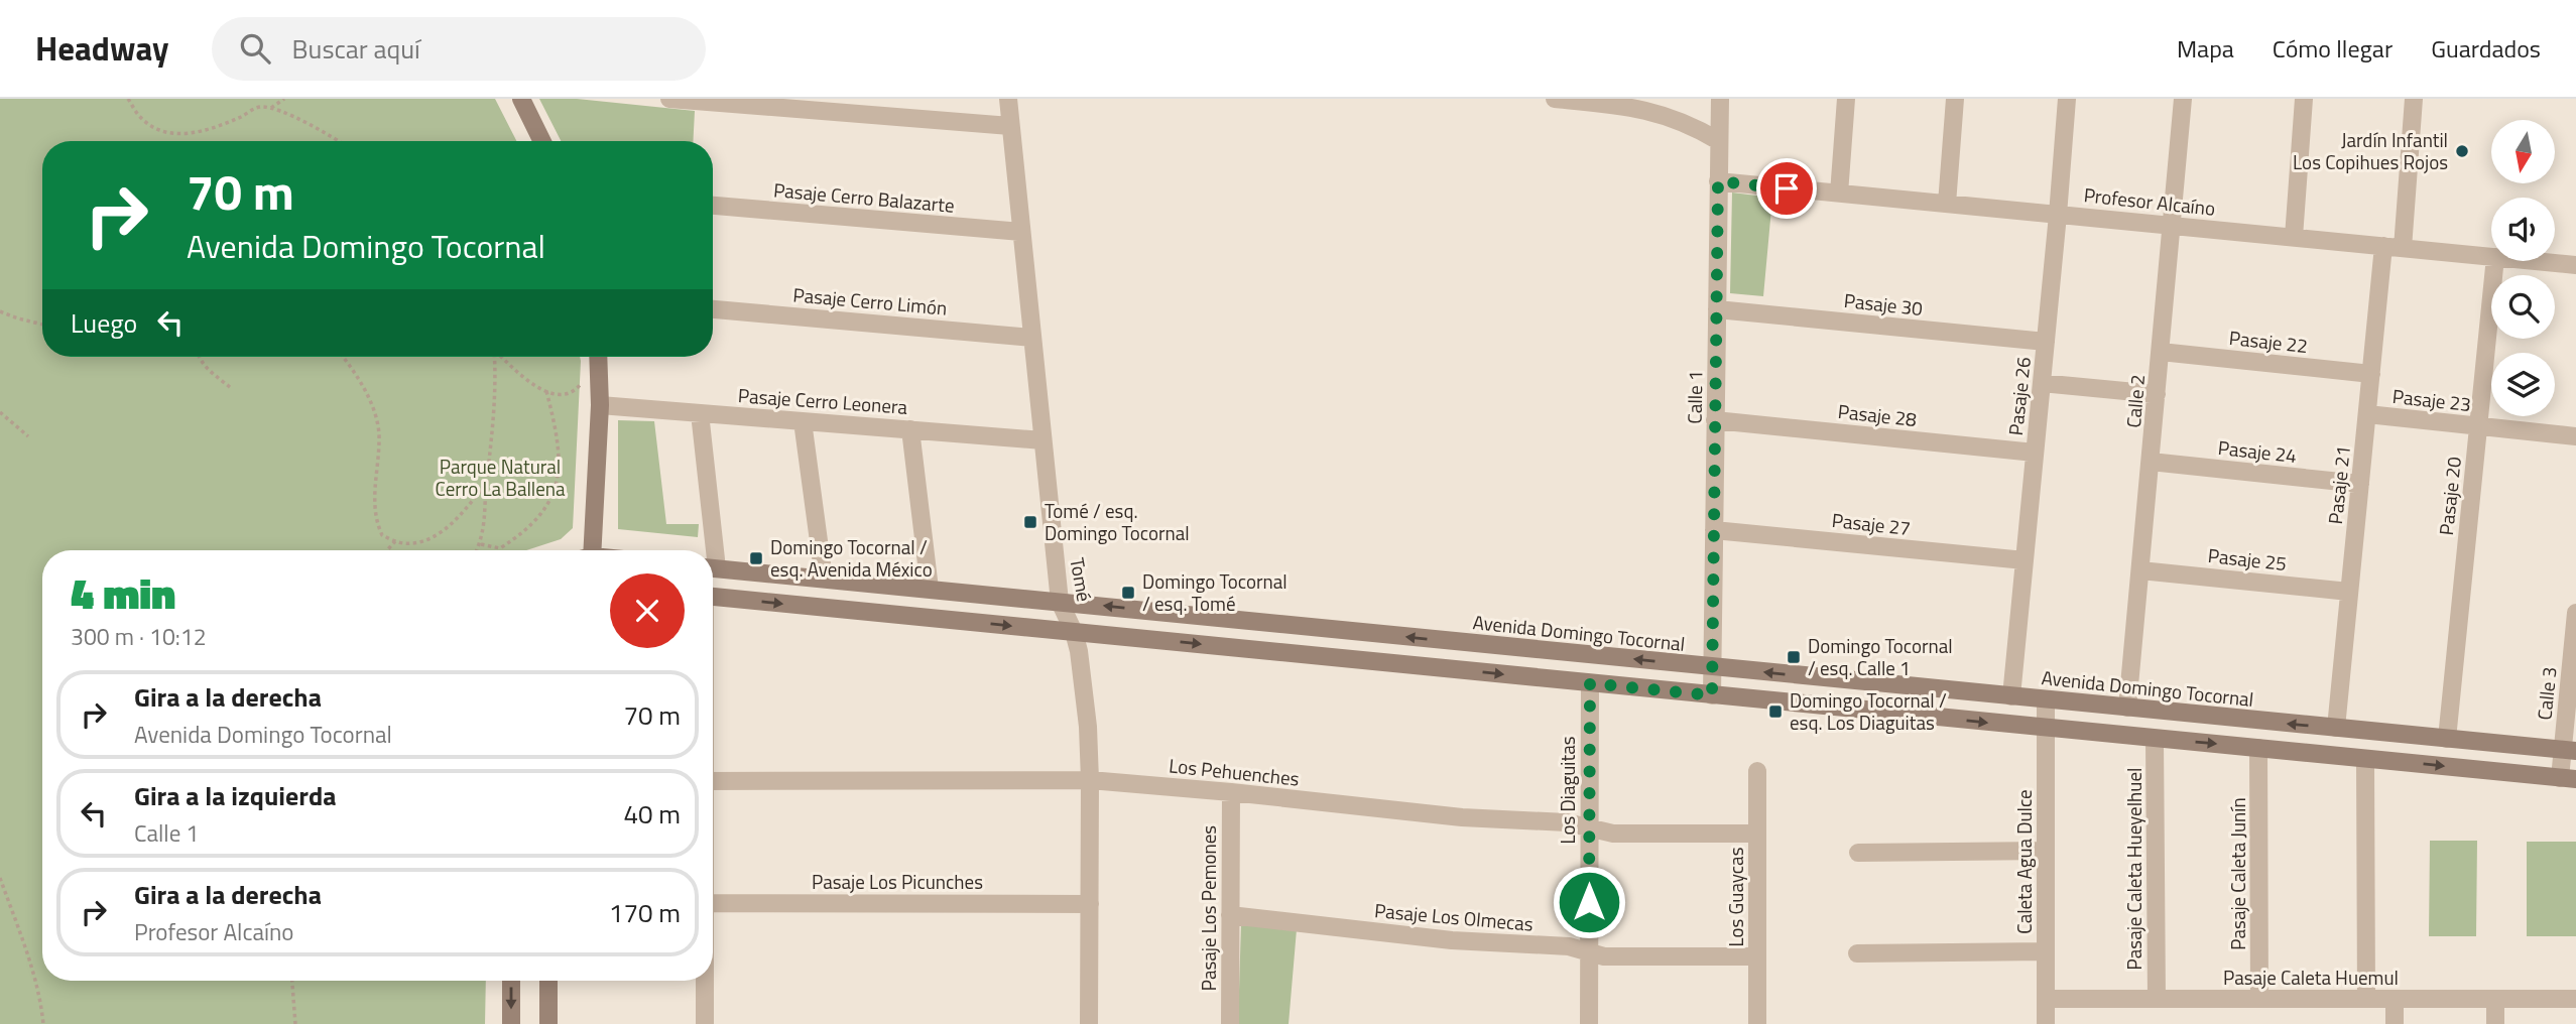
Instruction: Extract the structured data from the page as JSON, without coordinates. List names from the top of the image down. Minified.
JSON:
{"streets":{"main road":["Avenida Domingo Tocornal"],"street":["Pasaje Cerro Balazarte","Profesor Alcaíno","Pasaje Cerro Limón","Pasaje 30","Pasaje 22","Pasaje 26","Calle 1","Pasaje 23","Pasaje Cerro Leonera","Calle 2","Pasaje 28","Pasaje 24","Pasaje 21","Pasaje 20","Pasaje 27","Pasaje 25","Tomé","Calle 3","Los Pehuenches","Los Diaguitas","Caleta Agua Dulce","Pasaje Caleta Hueyelhuel","Pasaje Caleta Junín","Pasaje Los Picunches","Los Guaycas","Pasaje Los Pemones","Pasaje Los Olmecas","Pasaje Caleta Huemul"]},"crossings":[["Pasaje Cerro Balazarte","Tomé"],["Profesor Alcaíno","Pasaje 26"],["Profesor Alcaíno","Calle 1"],["Profesor Alcaíno","Calle 2"],["Profesor Alcaíno","Pasaje 21"],["Pasaje Cerro Limón","Tomé"],["Pasaje 30","Pasaje 26"],["Pasaje 30","Calle 1"],["Pasaje 22","Calle 2"],["Pasaje 22","Pasaje 21"],["Pasaje 26","Pasaje 28"],["Pasaje 26","Pasaje 27"],["Pasaje 26","Avenida Domingo Tocornal"],["Calle 1","Pasaje 28"],["Calle 1","Pasaje 27"],["Calle 1","Avenida Domingo Tocornal"],["Pasaje 23","Pasaje 21"],["Pasaje 23","Pasaje 20"],["Pasaje Cerro Leonera","Tomé"],["Calle 2","Pasaje 24"],["Calle 2","Pasaje 25"],["Calle 2","Avenida Domingo Tocornal"],["Pasaje 24","Pasaje 21"],["Pasaje 21","Pasaje 25"],["Pasaje 21","Avenida Domingo Tocornal"],["Pasaje 20","Avenida Domingo Tocornal"],["Tomé","Avenida Domingo Tocornal"],["Tomé","Los Pehuenches"],["Tomé","Pasaje Los Picunches"],["Avenida Domingo Tocornal","Calle 3"],["Avenida Domingo Tocornal","Caleta Agua Dulce"],["Los Pehuenches","Los Diaguitas"],["Los Pehuenches","Los Guaycas"],["Los Pehuenches","Pasaje Los Pemones"],["Los Diaguitas","Pasaje Los Olmecas"],["Caleta Agua Dulce","Pasaje Caleta Huemul"],["Pasaje Caleta Hueyelhuel","Pasaje Caleta Huemul"],["Pasaje Caleta Junín","Pasaje Caleta Huemul"],["Los Guaycas","Pasaje Los Olmecas"],["Pasaje Los Pemones","Pasaje Los Olmecas"]],"parks":["Parque Natural Cerro La Ballena"],"places":{"other":["Jardín Infantil Los Copihues Rojos"],"transit":["Tomé / esq. Domingo Tocornal","Domingo Tocornal / esq. Avenida México","Domingo Tocornal / esq. Tomé","Domingo Tocornal / esq. Calle 1","Domingo Tocornal / esq. Los Diaguitas"]},"north":"bottom","page":{"header":"Headway","search":"Buscar aquí","nav":["Mapa","Cómo llegar","Guardados"],"turn":["70 m","Avenida Domingo Tocornal"],"then":"Luego","heading":["4 min","300 m · 10:12"],"list":[{"name":"Gira a la derecha","note":"Avenida Domingo Tocornal","value":"70 m"},{"name":"Gira a la izquierda","note":"Calle 1","value":"40 m"},{"name":"Gira a la derecha","note":"Profesor Alcaíno","value":"170 m"}]}}
